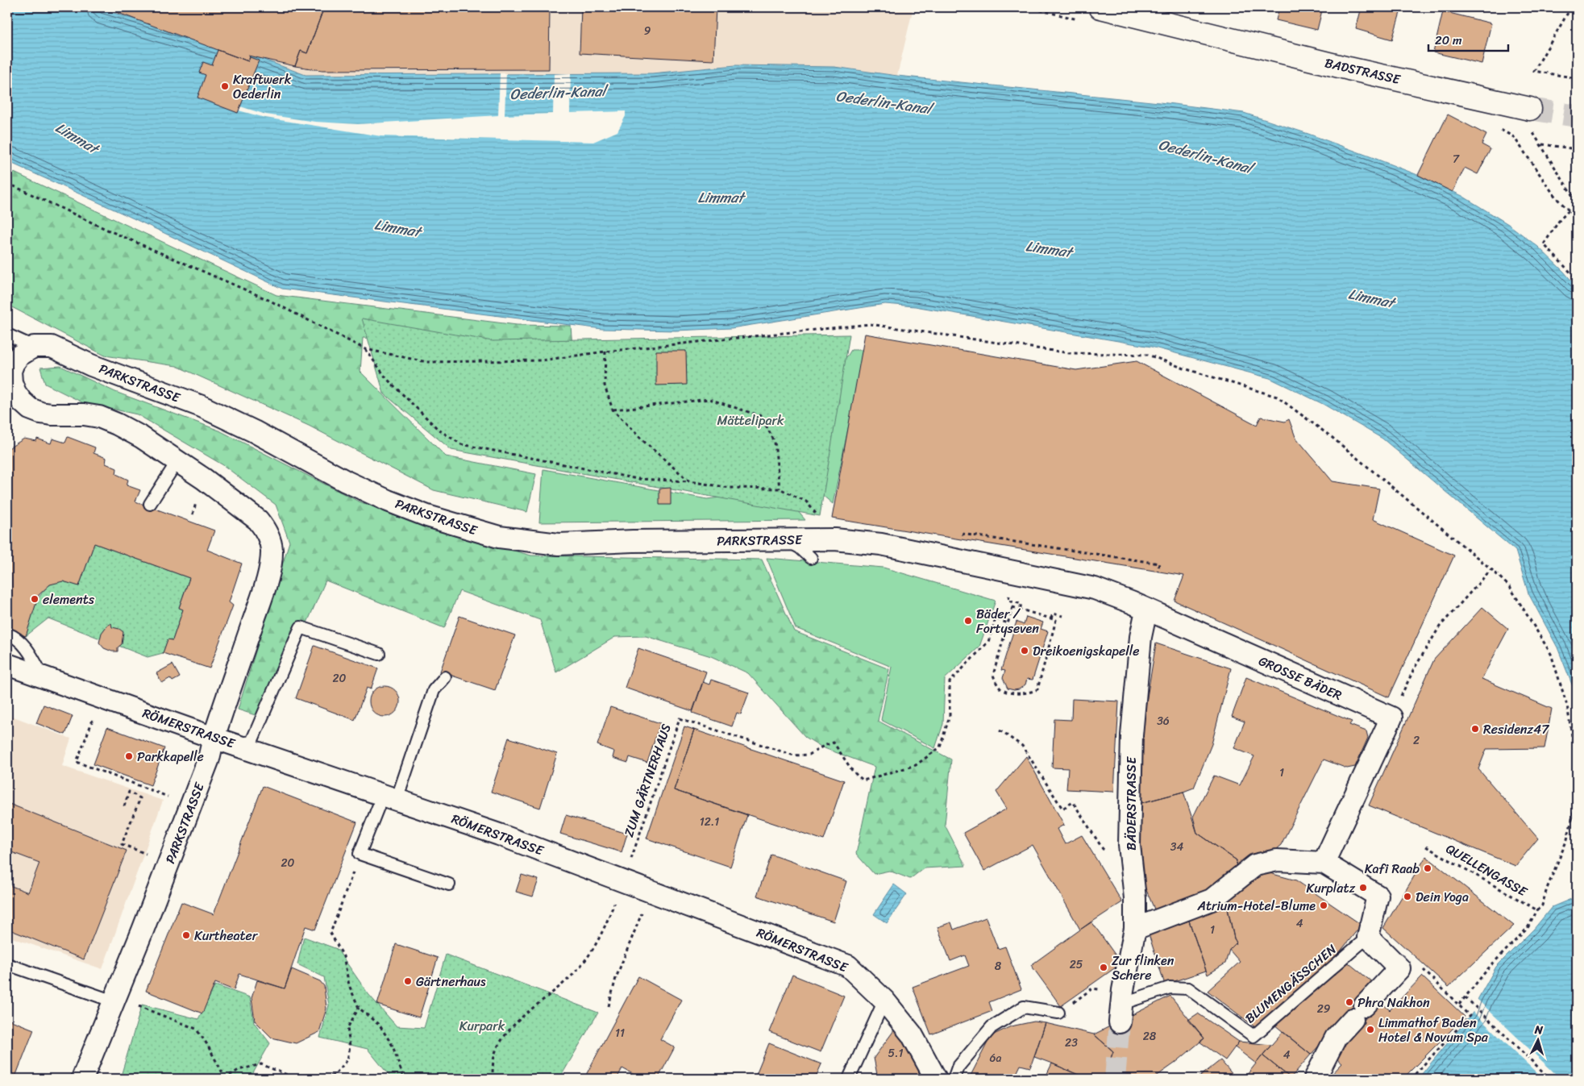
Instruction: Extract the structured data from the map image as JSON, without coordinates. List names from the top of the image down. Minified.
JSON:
{"streets":{"main road":["BADSTRASSE"],"street":["PARKSTRASSE","GROSSE BÄDER","RÖMERSTRASSE","BÄDERSTRASSE"],"lane":["BLUMENGÄSSCHEN"],"path":["ZUM GÄRTNERHAUS","QUELLENGASSE"]},"crossings":[["PARKSTRASSE","GROSSE BÄDER"],["PARKSTRASSE","RÖMERSTRASSE"],["PARKSTRASSE","BÄDERSTRASSE"],["GROSSE BÄDER","BÄDERSTRASSE"],["RÖMERSTRASSE","ZUM GÄRTNERHAUS"],["BÄDERSTRASSE","BLUMENGÄSSCHEN"]],"water":["Oederlin-Kanal","Limmat"],"parks":["Mättelipark","Kurpark"],"places":["Kraftwerk Oederlin","elements","Bäder / Fortyseven","Dreikoenigskapelle","Residenz47","Parkkapelle","Kafi Raab","Kurplatz","Dein Yoga","Atrium-Hotel-Blume","Kurtheater","Zur flinken Schere","Gärtnerhaus","Phra Nakhon","Limmathof Baden Hotel & Novum Spa"],"house_numbers":["9","7","20","36","2","1","12.1","34","20","4","1","25","8","29","11","28","23","5.1","4","6a"],"scale_bar":"20 m","north":"top"}
